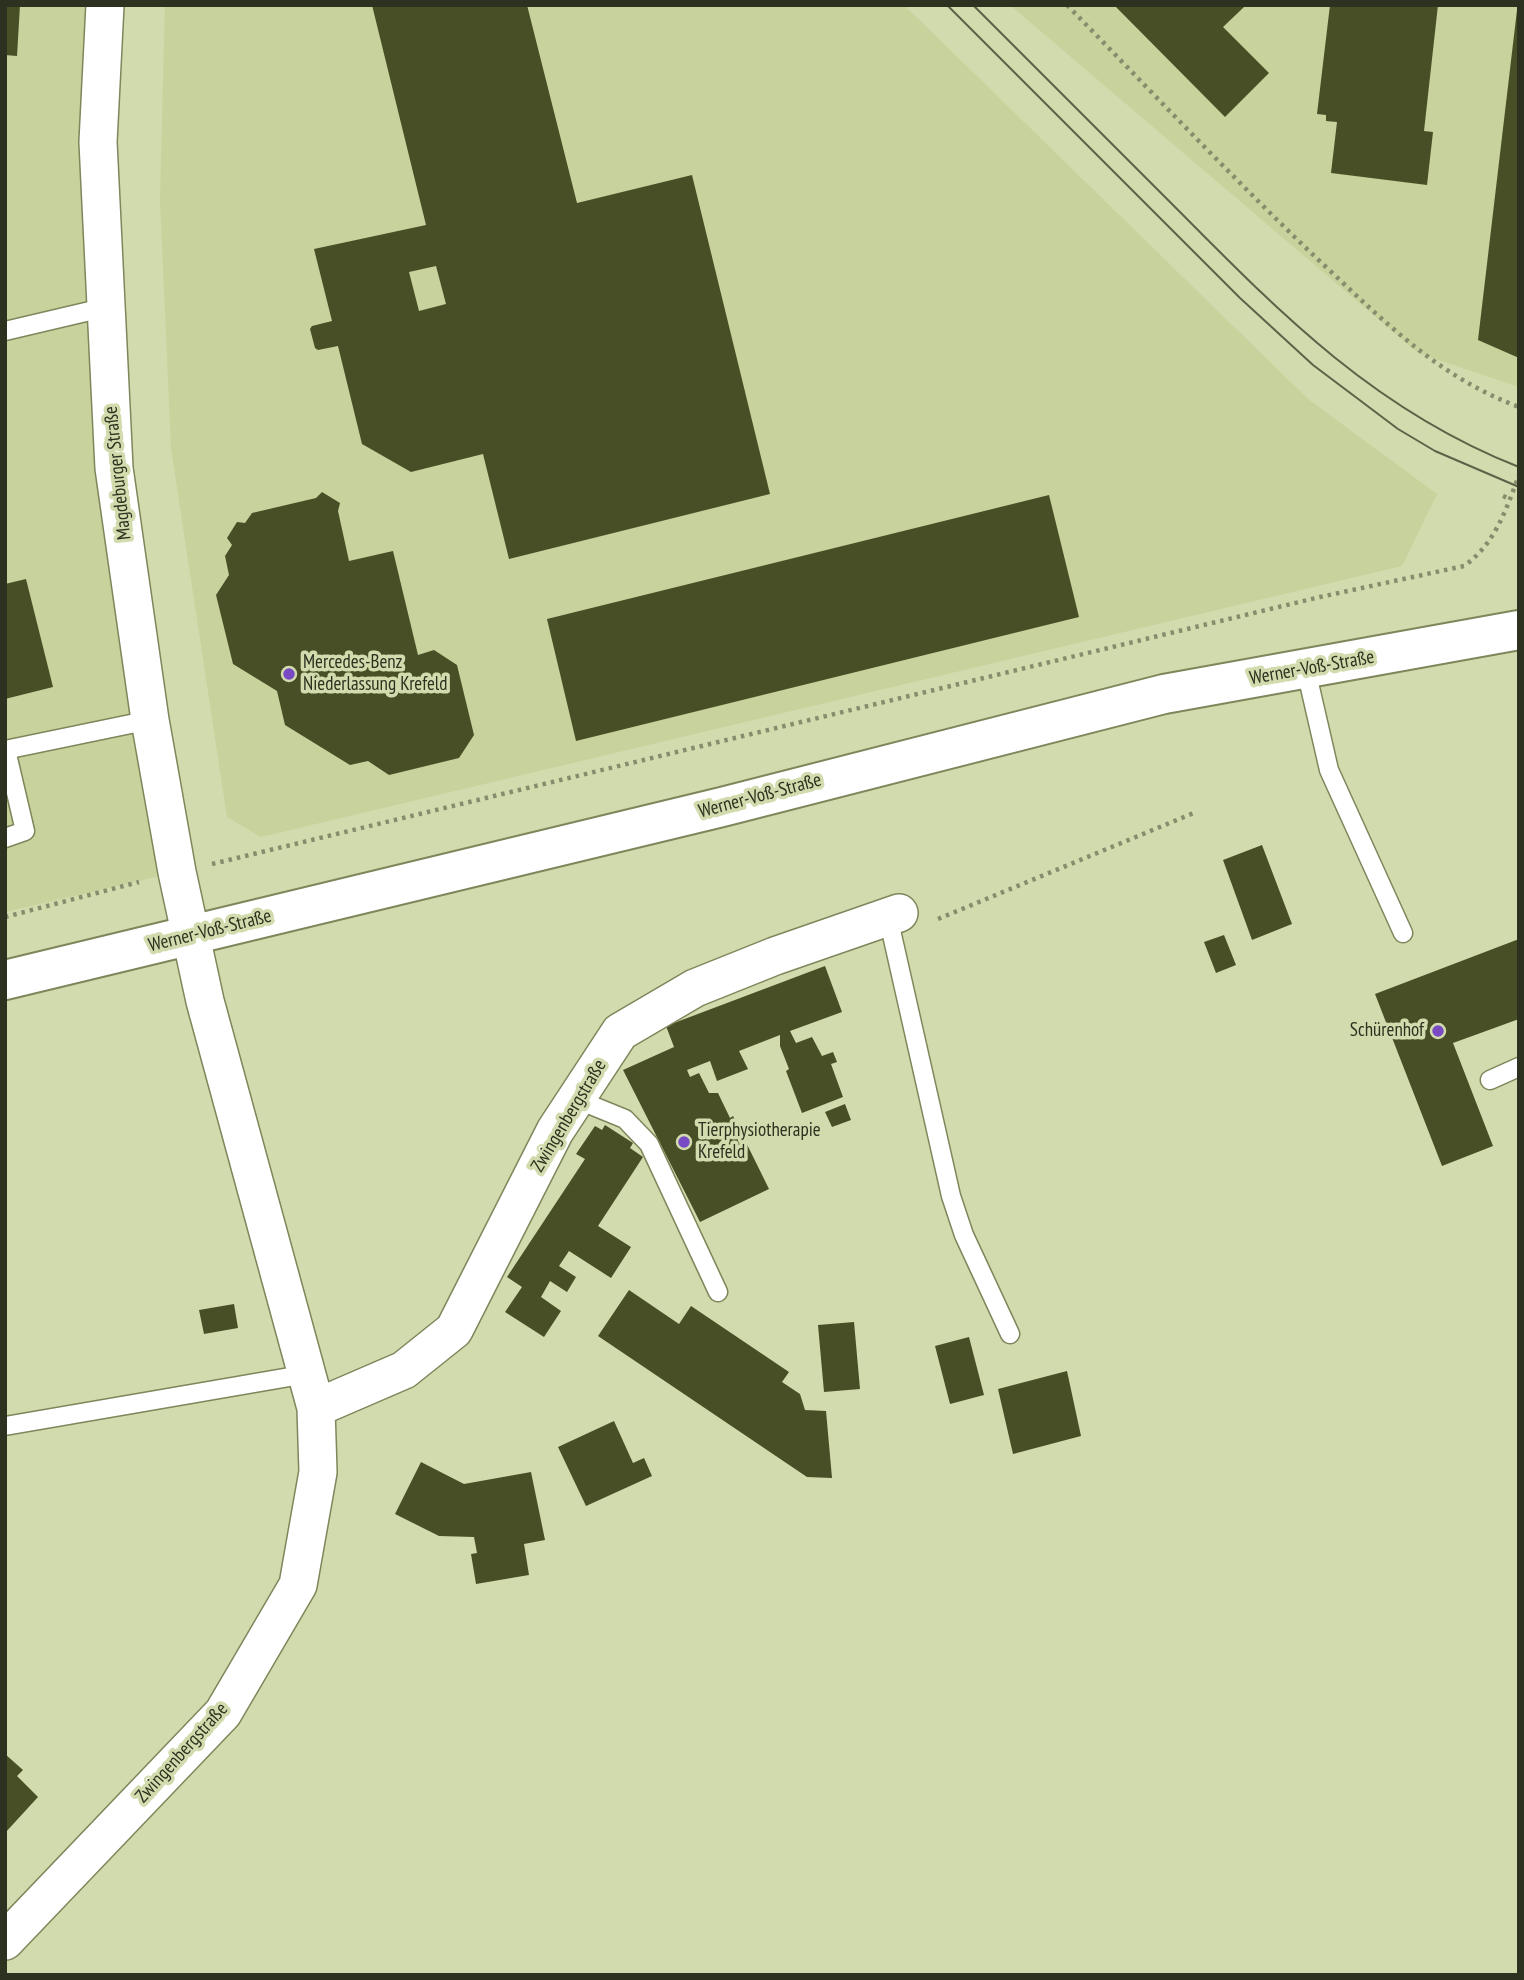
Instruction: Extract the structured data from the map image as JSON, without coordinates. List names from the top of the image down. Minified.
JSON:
{"streets":{"main road":["Werner-Voß-Straße"],"street":["Magdeburger Straße","Zwingenbergstraße"]},"crossings":[["Magdeburger Straße","Werner-Voß-Straße"],["Magdeburger Straße","Zwingenbergstraße"],["Werner-Voß-Straße","Zwingenbergstraße"]],"places":["Mercedes-Benz Niederlassung Krefeld","Schürenhof","Tierphysiotherapie Krefeld"]}
